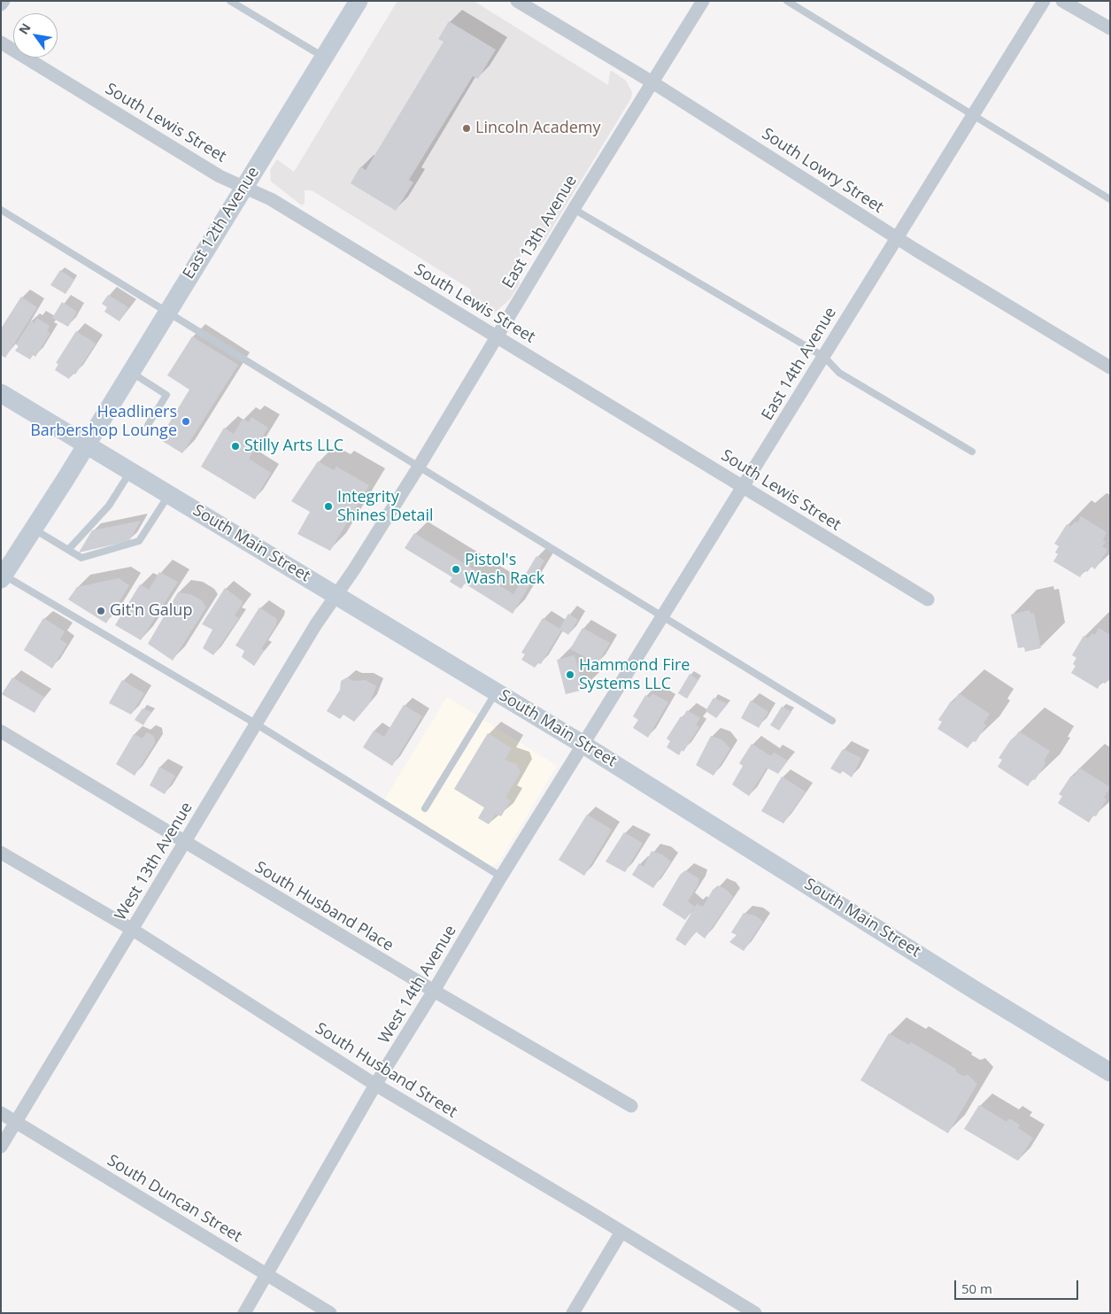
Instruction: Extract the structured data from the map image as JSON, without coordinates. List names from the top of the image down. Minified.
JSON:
{"streets":{"main road":["East 12th Avenue","South Main Street"],"street":["South Lewis Street","South Lowry Street","East 13th Avenue","East 14th Avenue","West 13th Avenue","South Husband Place","West 14th Avenue","South Husband Street","South Duncan Street"]},"crossings":[["South Lewis Street","East 12th Avenue"],["South Lewis Street","East 13th Avenue"],["South Lewis Street","East 14th Avenue"],["South Lowry Street","East 13th Avenue"],["South Lowry Street","East 14th Avenue"],["East 12th Avenue","South Main Street"],["East 13th Avenue","South Main Street"],["East 13th Avenue","West 13th Avenue"],["East 14th Avenue","South Main Street"],["East 14th Avenue","West 14th Avenue"],["South Main Street","West 13th Avenue"],["South Main Street","West 14th Avenue"],["West 13th Avenue","South Husband Place"],["West 13th Avenue","South Husband Street"],["West 13th Avenue","South Duncan Street"],["South Husband Place","West 14th Avenue"],["West 14th Avenue","South Husband Street"],["West 14th Avenue","South Duncan Street"]],"places":["Lincoln Academy","Headliners Barbershop Lounge","Stilly Arts LLC","Integrity Shines Detail","Pistol's Wash Rack","Git'n Galup","Hammond Fire Systems LLC"],"scale_bar":"50 m","north":"top left"}
